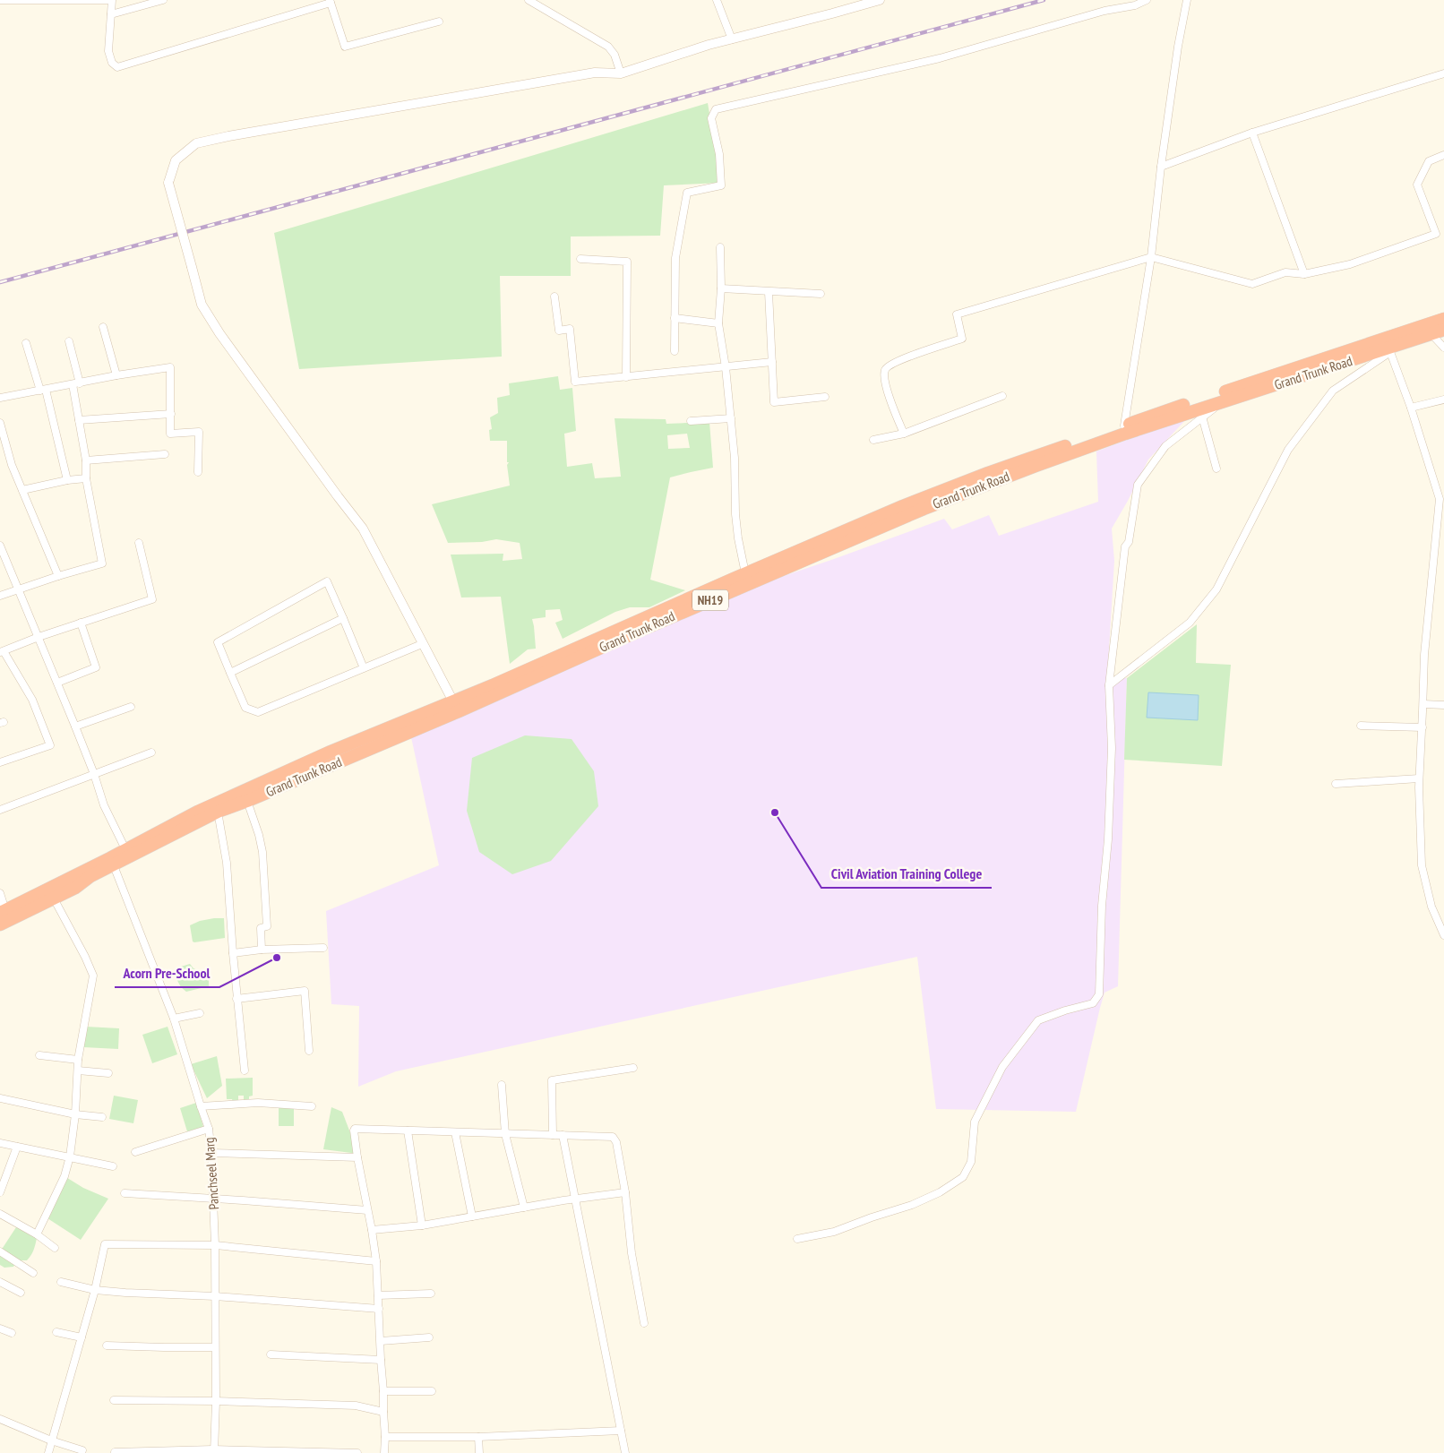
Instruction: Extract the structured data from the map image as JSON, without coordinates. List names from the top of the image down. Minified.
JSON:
{"streets":{"highway":["Grand Trunk Road","NH19"],"street":["Panchseel Marg"]},"crossings":[["Grand Trunk Road","Panchseel Marg"]],"places":["Civil Aviation Training College","Acorn Pre-School"]}
